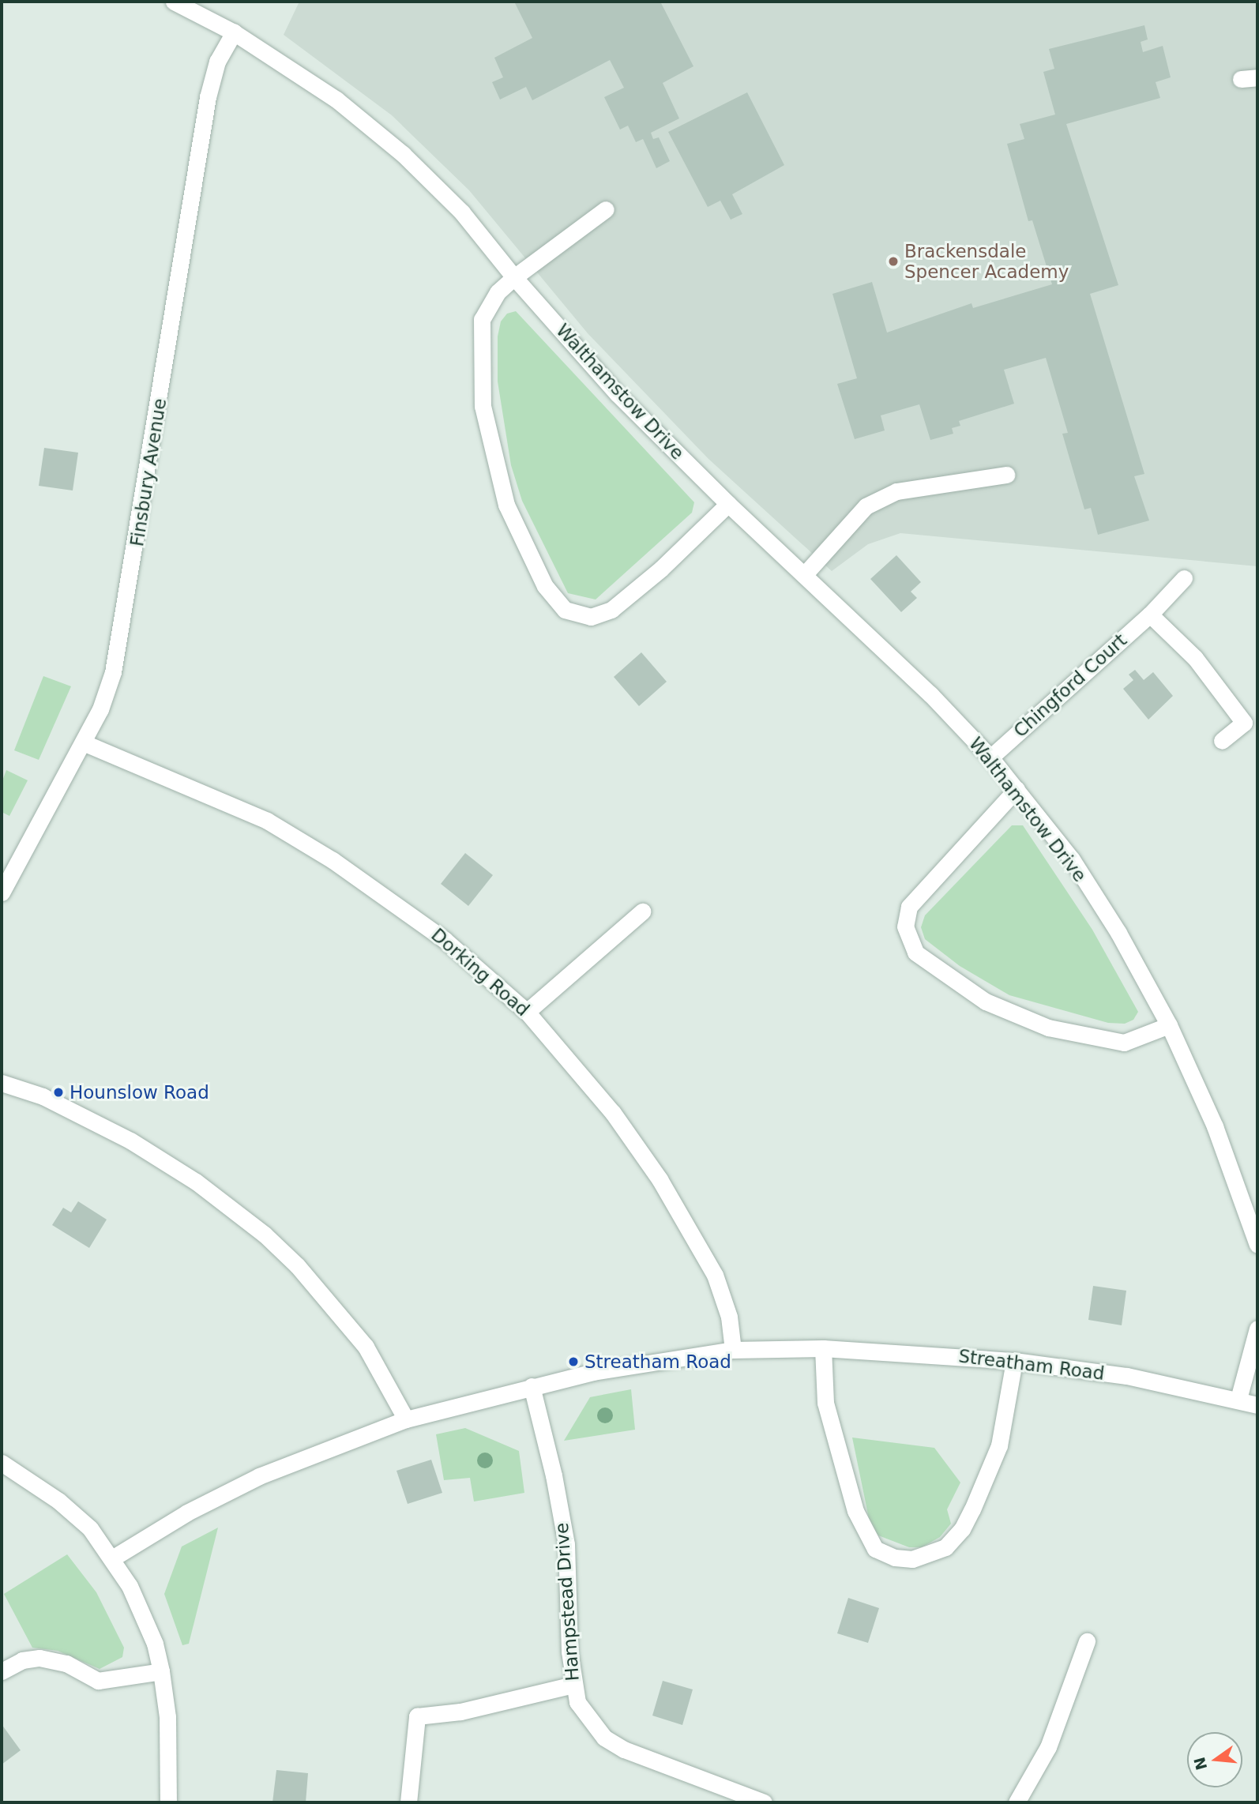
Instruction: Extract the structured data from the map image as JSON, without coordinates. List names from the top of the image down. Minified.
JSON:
{"streets":{"street":["Walthamstow Drive","Finsbury Avenue","Chingford Court","Dorking Road","Streatham Road","Hampstead Drive"]},"crossings":[["Walthamstow Drive","Finsbury Avenue"],["Walthamstow Drive","Chingford Court"],["Finsbury Avenue","Dorking Road"],["Dorking Road","Streatham Road"],["Streatham Road","Hampstead Drive"]],"places":["Brackensdale Spencer Academy","Hounslow Road","Streatham Road"],"north":"left"}
